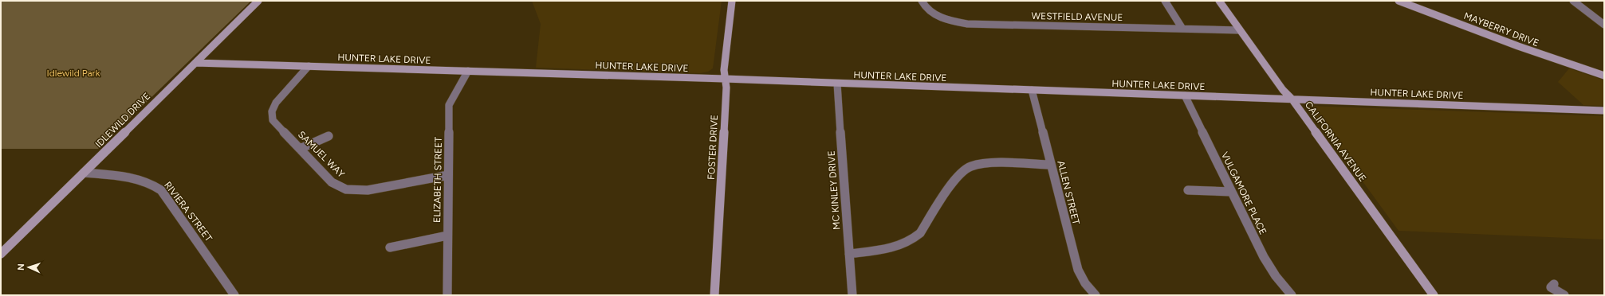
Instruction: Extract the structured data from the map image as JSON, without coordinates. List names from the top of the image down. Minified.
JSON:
{"streets":{"street":["WESTFIELD AVENUE","MAYBERRY DRIVE","HUNTER LAKE DRIVE","IDLEWILD DRIVE","CALIFORNIA AVENUE","FOSTER DRIVE","SAMUEL WAY","ELIZABETH STREET","MC KINLEY DRIVE","ALLEN STREET","VULGAMORE PLACE","RIVIERA STREET"]},"crossings":[["WESTFIELD AVENUE","CALIFORNIA AVENUE"],["HUNTER LAKE DRIVE","IDLEWILD DRIVE"],["HUNTER LAKE DRIVE","CALIFORNIA AVENUE"],["HUNTER LAKE DRIVE","FOSTER DRIVE"],["HUNTER LAKE DRIVE","SAMUEL WAY"],["HUNTER LAKE DRIVE","ELIZABETH STREET"],["HUNTER LAKE DRIVE","MC KINLEY DRIVE"],["HUNTER LAKE DRIVE","ALLEN STREET"],["HUNTER LAKE DRIVE","VULGAMORE PLACE"],["IDLEWILD DRIVE","RIVIERA STREET"],["SAMUEL WAY","ELIZABETH STREET"]],"parks":["Idlewild Park"],"north":"left"}
